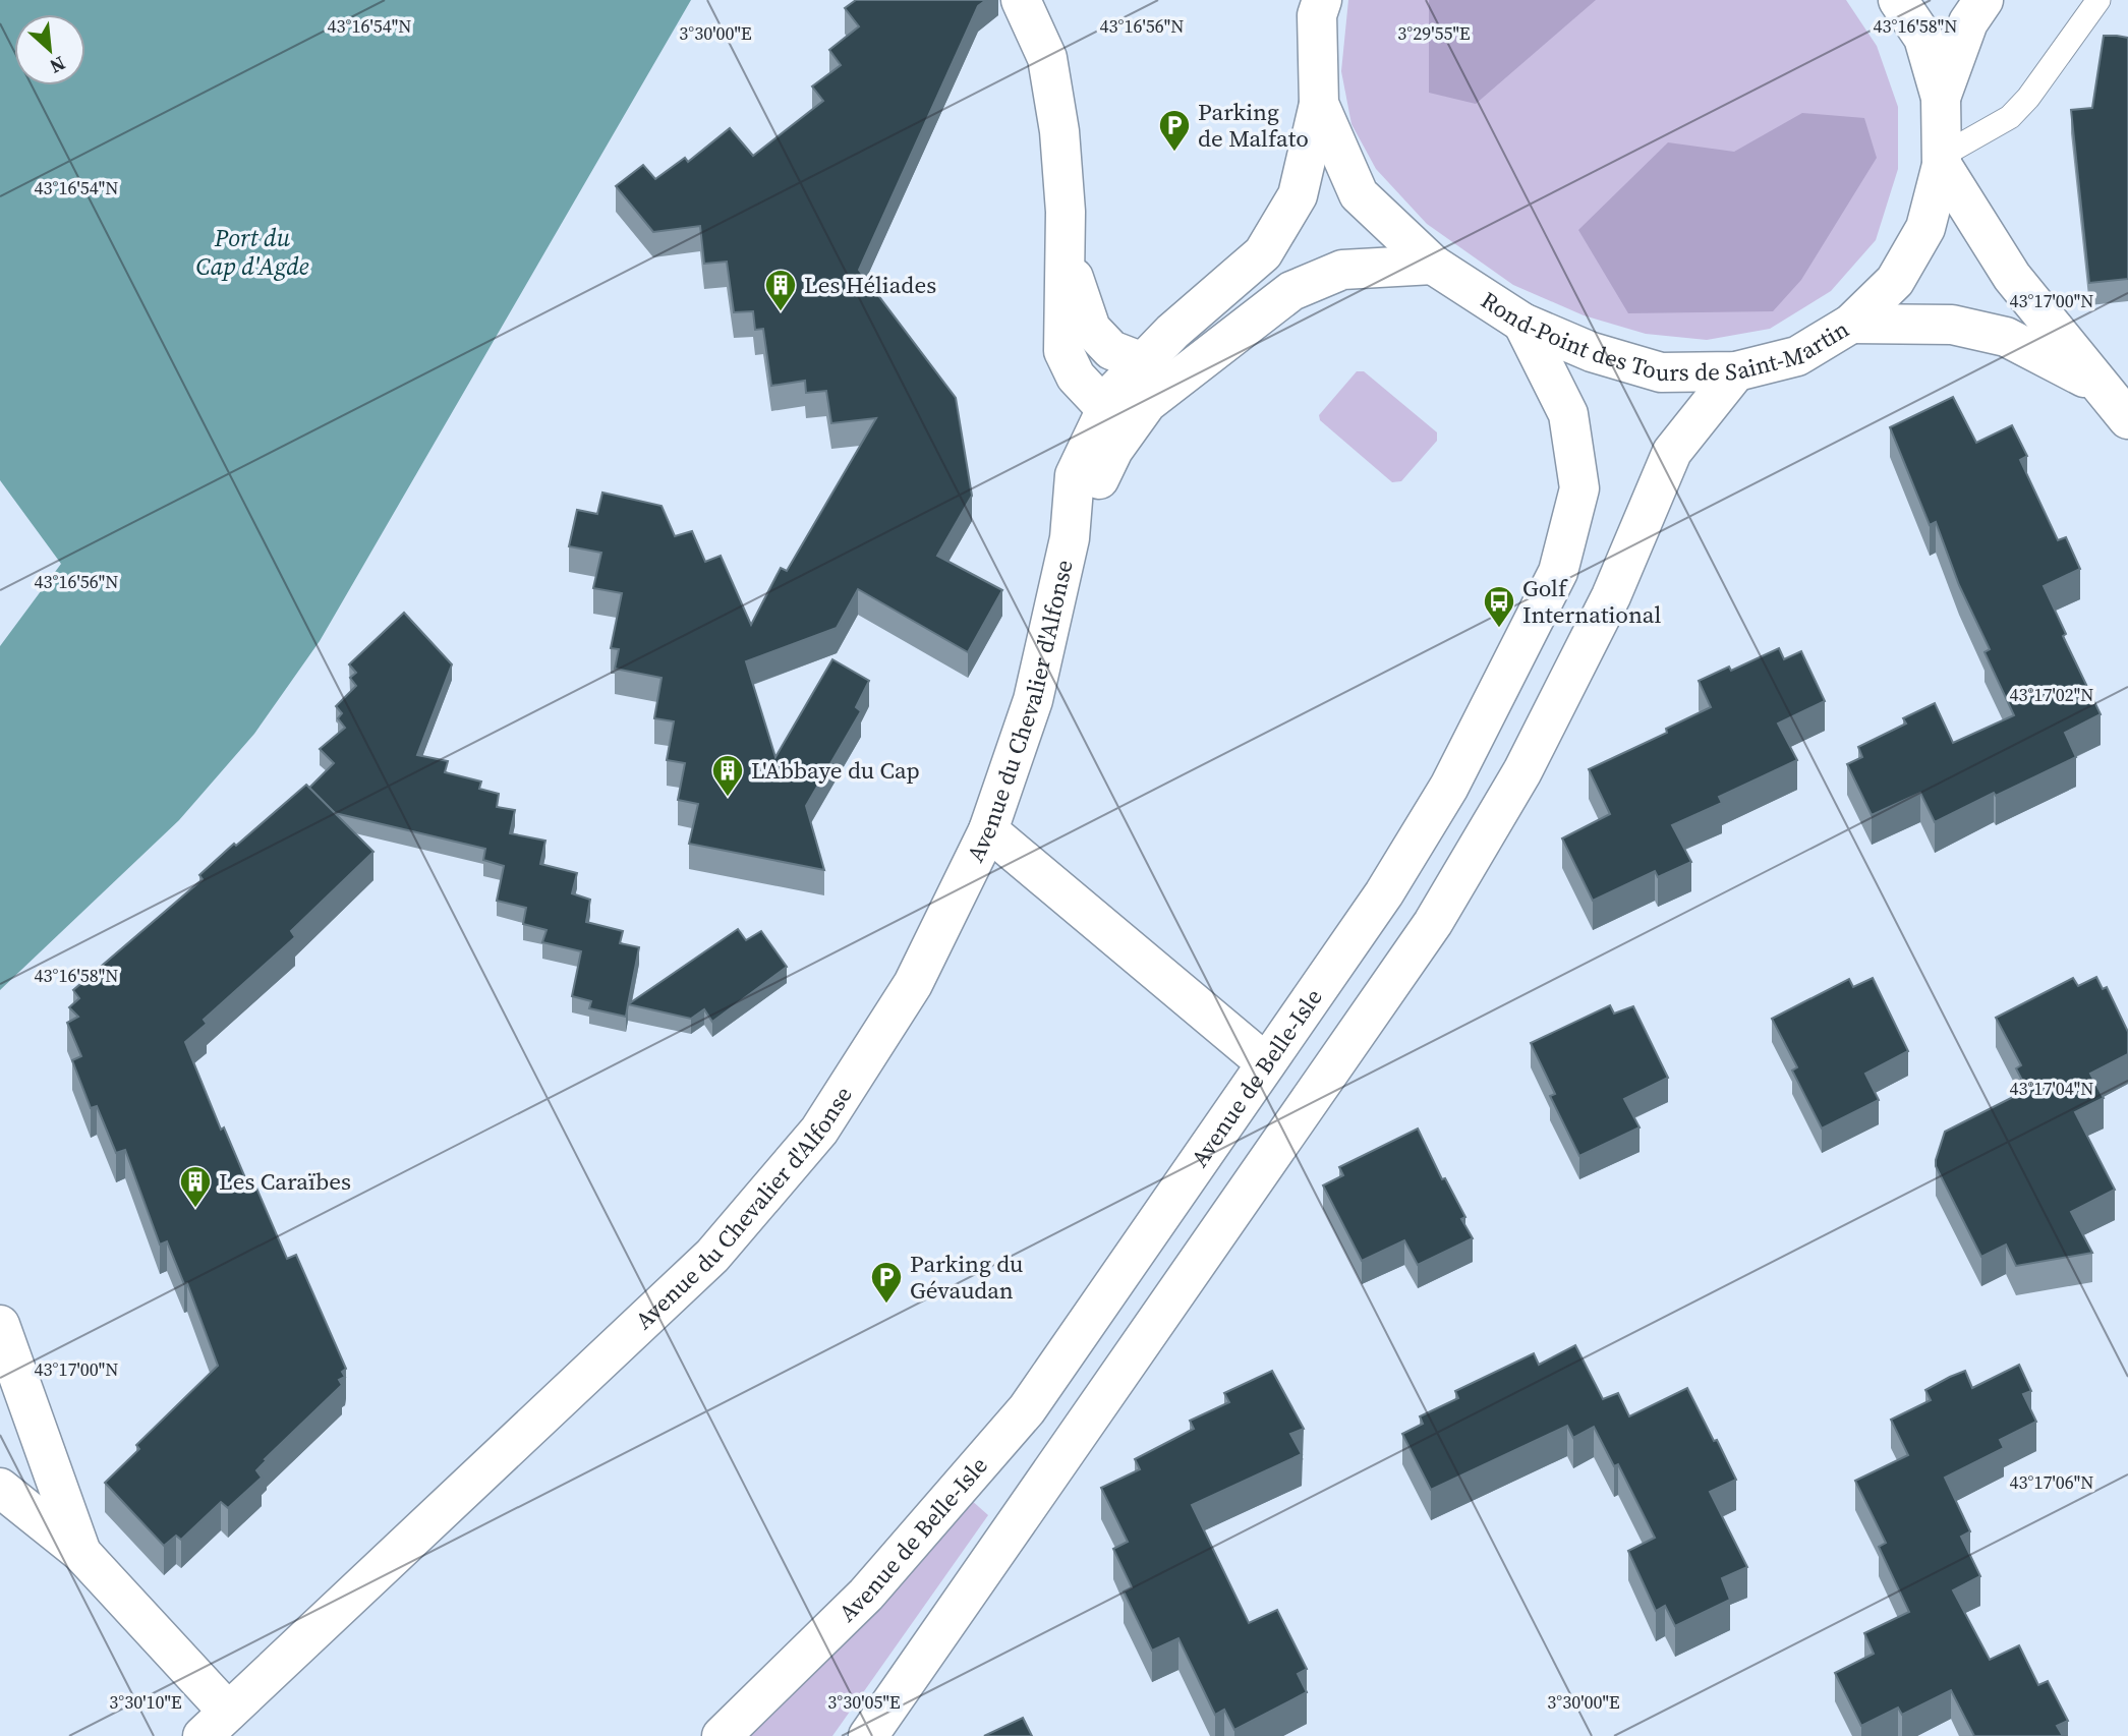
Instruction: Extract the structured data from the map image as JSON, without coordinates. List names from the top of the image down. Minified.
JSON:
{"streets":{"street":["Rond-Point des Tours de Saint-Martin","Avenue du Chevalier d'Alfonse","Avenue de Belle-Isle"]},"crossings":[["Rond-Point des Tours de Saint-Martin","Avenue du Chevalier d'Alfonse"],["Rond-Point des Tours de Saint-Martin","Avenue de Belle-Isle"]],"water":["Port du Cap d'Agde"],"places":{"parking":["Parking de Malfato","Parking du Gévaudan"],"building":["Les Héliades","L'Abbaye du Cap","Les Caraïbes"],"bus stop":["Golf International"]},"north":"bottom right","coordinates":["43°16'56\"N","43°16'54\"N","43°16'58\"N","3°30'00\"E","3°29'55\"E","43°17'00\"N","43°17'02\"N","43°17'04\"N","43°17'06\"N","3°30'10\"E","3°30'05\"E"]}
